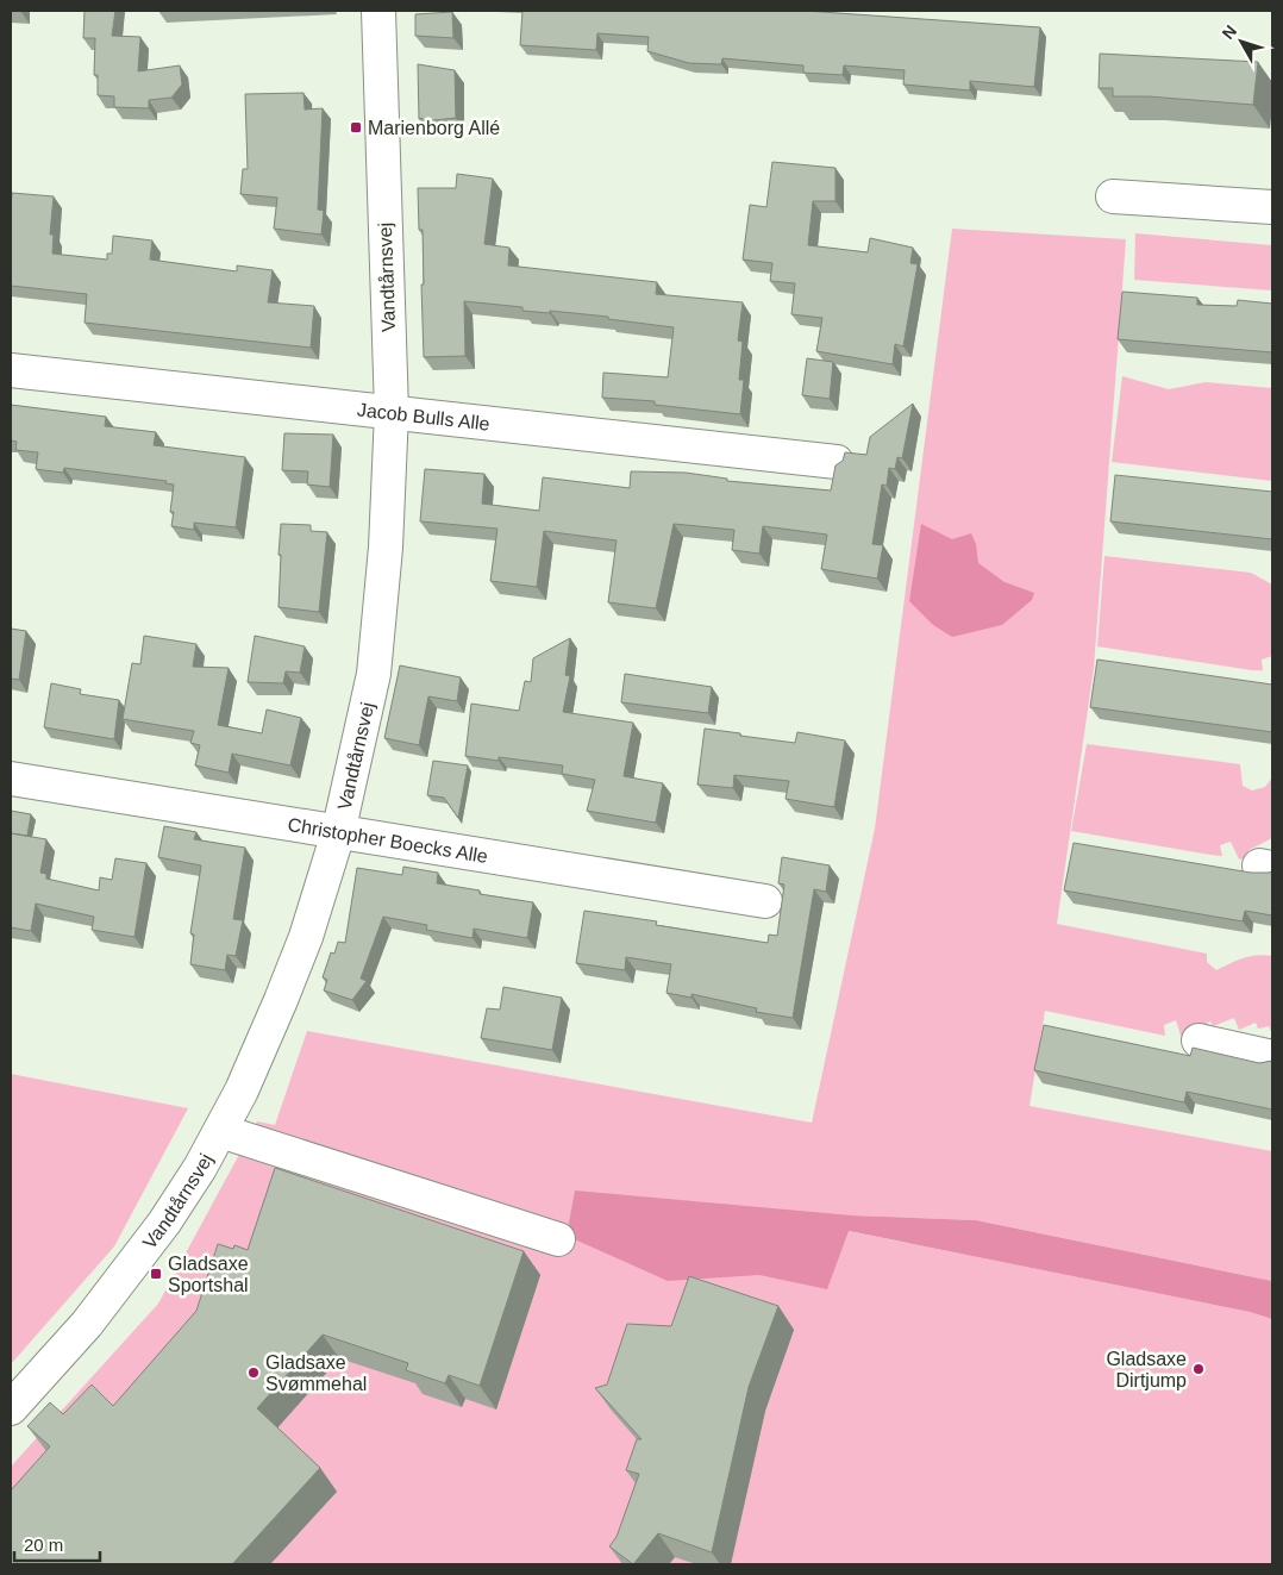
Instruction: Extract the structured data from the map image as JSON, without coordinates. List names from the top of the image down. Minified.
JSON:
{"streets":{"street":["Vandtårnsvej","Jacob Bulls Alle","Christopher Boecks Alle"]},"crossings":[["Vandtårnsvej","Jacob Bulls Alle"],["Vandtårnsvej","Christopher Boecks Alle"]],"places":{"transit":["Marienborg Allé","Gladsaxe Sportshal"],"other":["Gladsaxe Dirtjump","Gladsaxe Svømmehal"]},"scale_bar":"20 m","north":"top left"}
